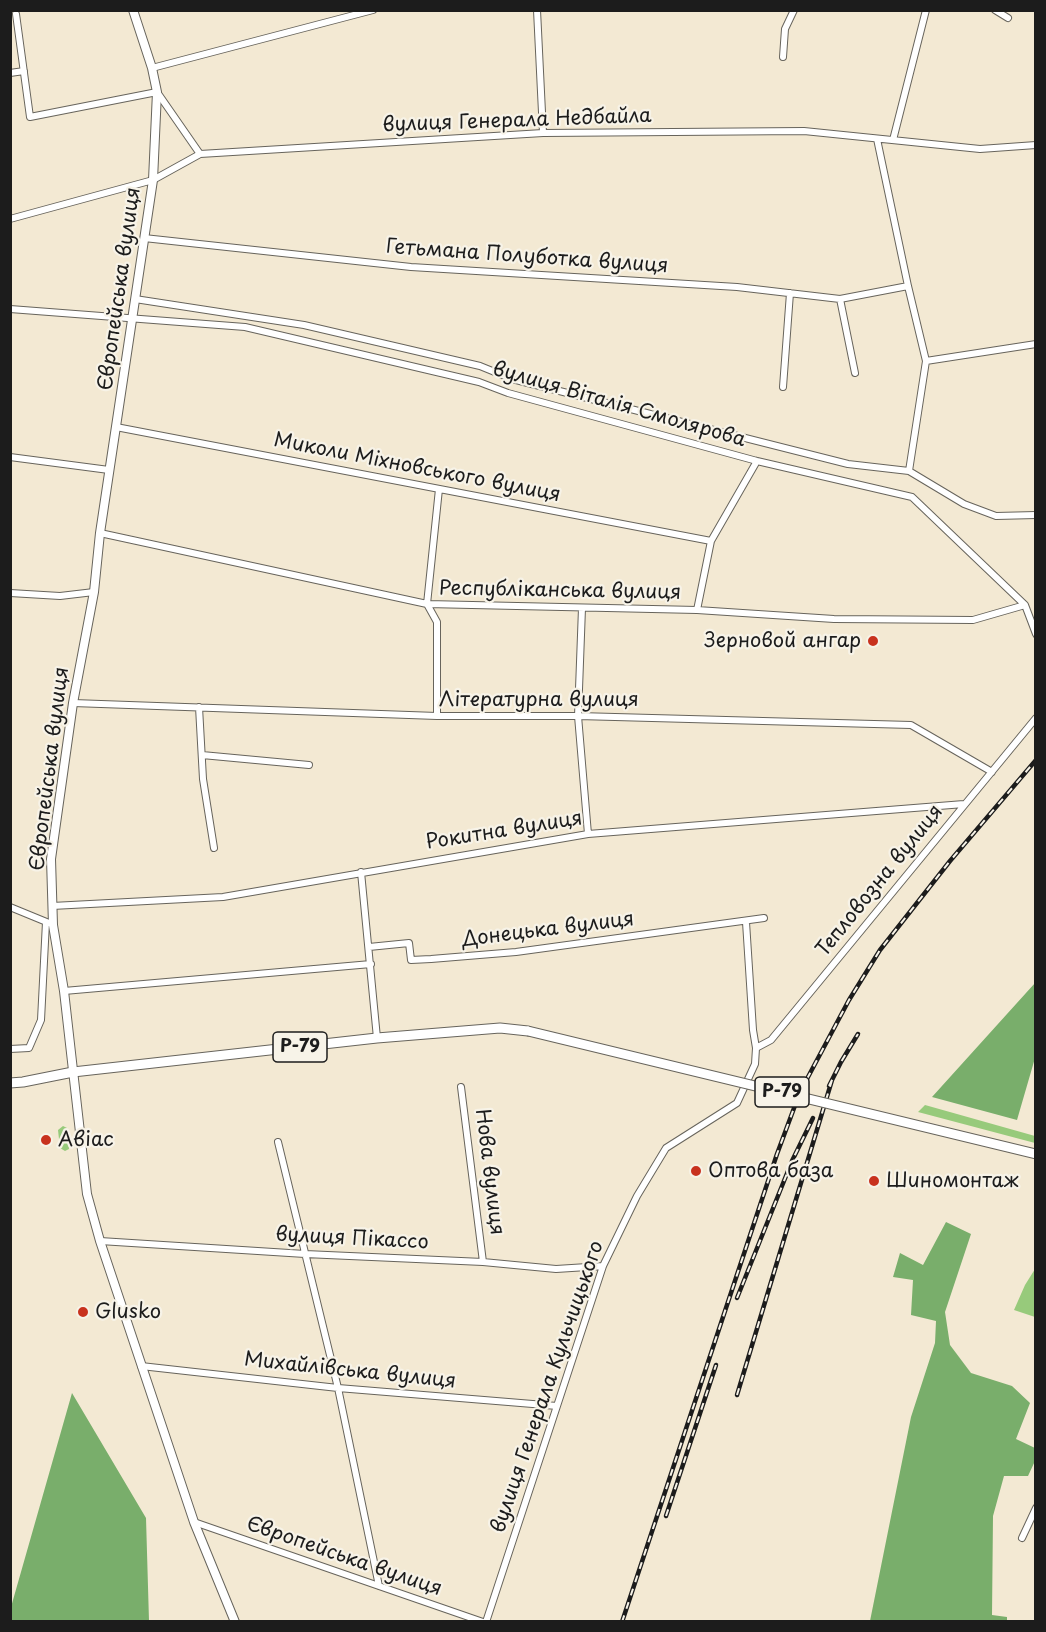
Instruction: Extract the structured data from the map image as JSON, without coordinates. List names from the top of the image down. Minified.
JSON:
{"streets":{"main road":["Р-79"],"street":["вулиця Генерала Недбайла","Гетьмана Полуботка вулиця","Європейська вулиця","вулиця Віталія Смолярова","Миколи Міхновського вулиця","Республіканська вулиця","Літературна вулиця","Рокитна вулиця","Тепловозна вулиця","Донецька вулиця","Нова вулиця","вулиця Пікассо","Михайлівська вулиця","вулиця Генерала Кульчицького"]},"crossings":[["вулиця Генерала Недбайла","Європейська вулиця"],["Гетьмана Полуботка вулиця","Європейська вулиця"],["Європейська вулиця","вулиця Віталія Смолярова"],["Європейська вулиця","Миколи Міхновського вулиця"],["Європейська вулиця","Республіканська вулиця"],["Європейська вулиця","Літературна вулиця"],["Європейська вулиця","Рокитна вулиця"],["Європейська вулиця","Р-79"],["Європейська вулиця","вулиця Пікассо"],["Європейська вулиця","Михайлівська вулиця"],["Європейська вулиця","вулиця Генерала Кульчицького"],["вулиця Віталія Смолярова","Республіканська вулиця"],["Літературна вулиця","Тепловозна вулиця"],["Рокитна вулиця","Тепловозна вулиця"],["Тепловозна вулиця","вулиця Генерала Кульчицького"],["Нова вулиця","вулиця Пікассо"],["вулиця Пікассо","вулиця Генерала Кульчицького"],["Михайлівська вулиця","вулиця Генерала Кульчицького"]],"places":["Зерновой ангар","Авіас","Оптова база","Шиномонтаж","Glusko"]}
